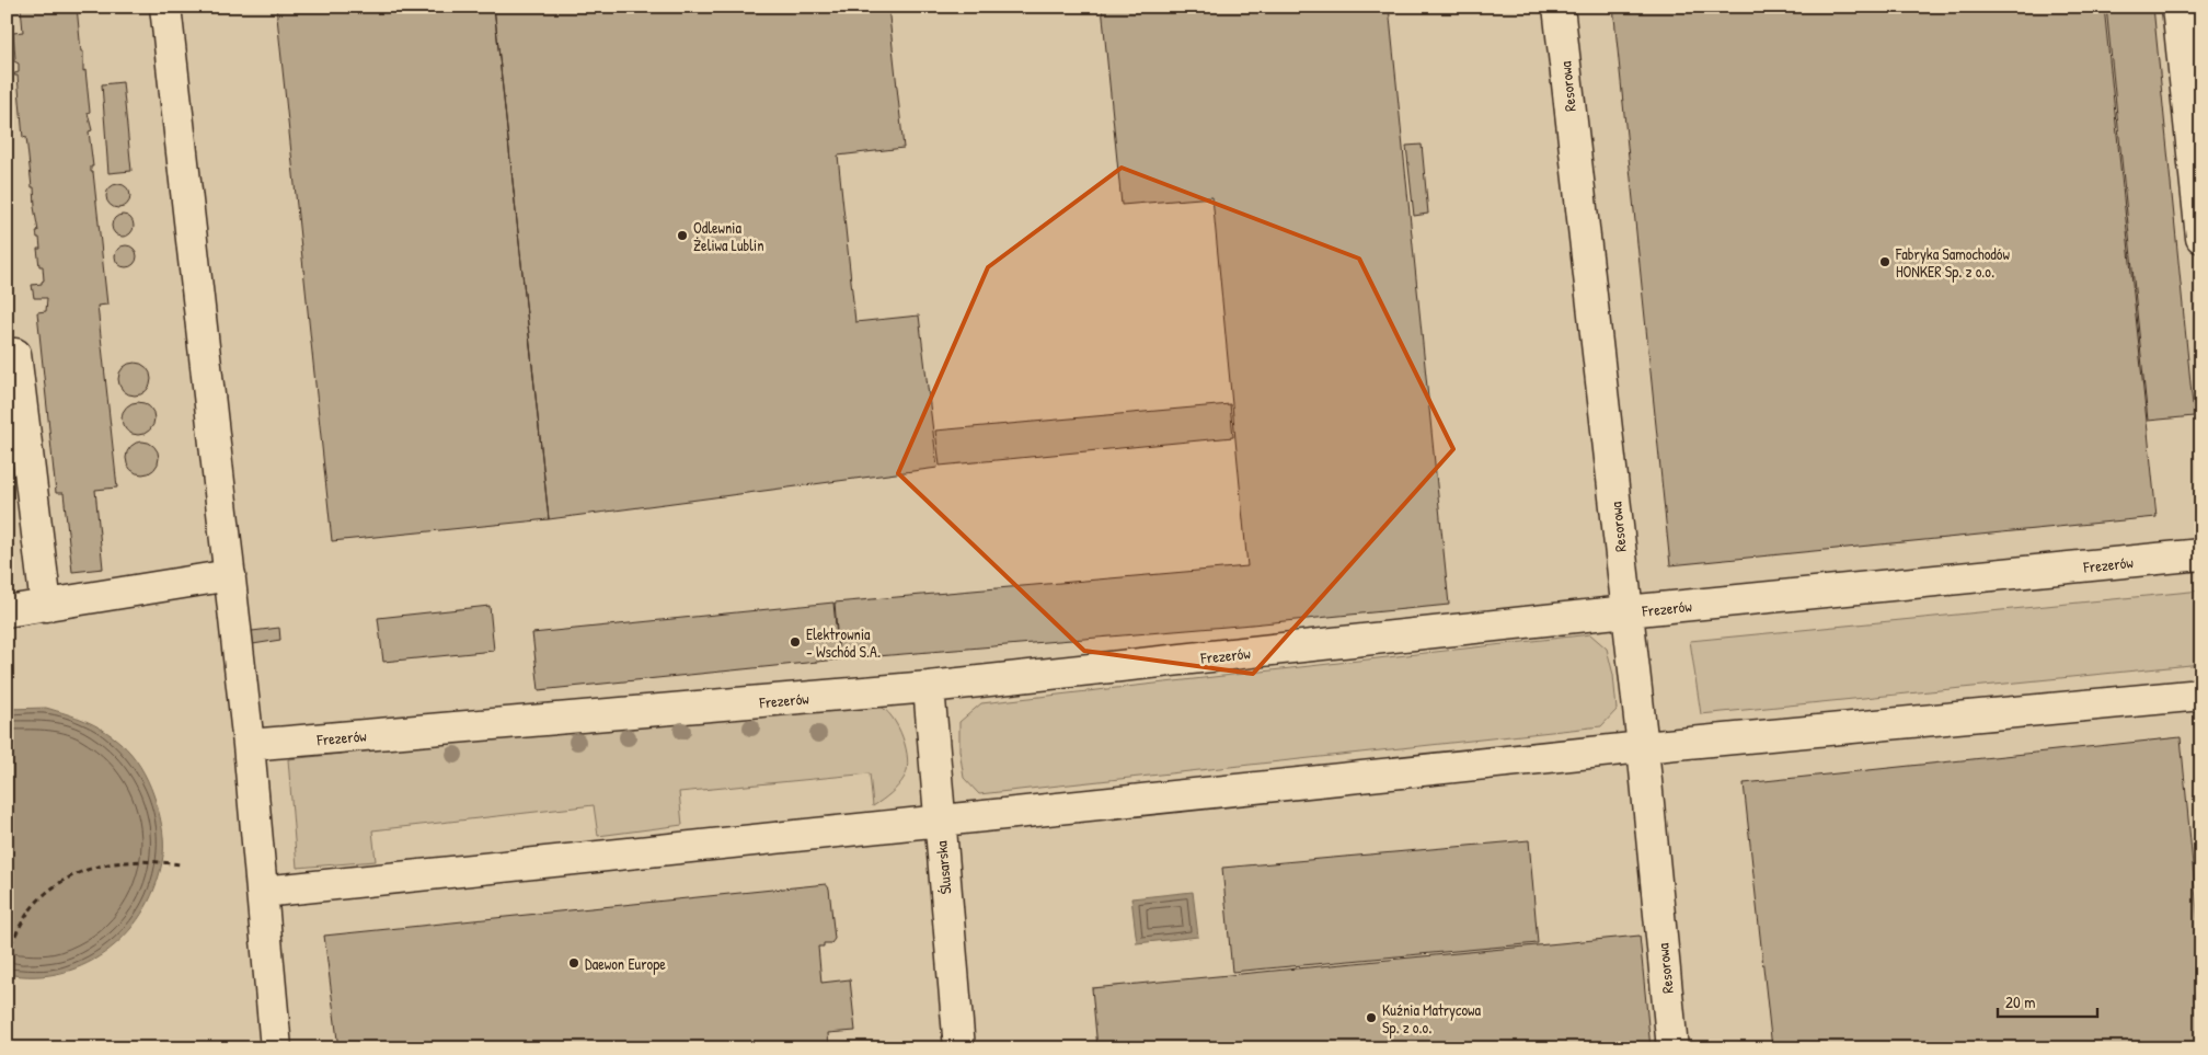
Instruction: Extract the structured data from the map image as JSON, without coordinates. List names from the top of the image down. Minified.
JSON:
{"streets":{"lane":["Resorowa","Frezerów","Ślusarska"]},"crossings":[["Resorowa","Frezerów"],["Frezerów","Ślusarska"]],"places":["Odlewnia Żeliwa Lublin","Fabryka Samochodów HONKER Sp. z o.o.","Elektrownia - Wschód S.A.","Daewon Europe","Kuźnia Matrycowa Sp. z o.o."],"scale_bar":"20 m"}
